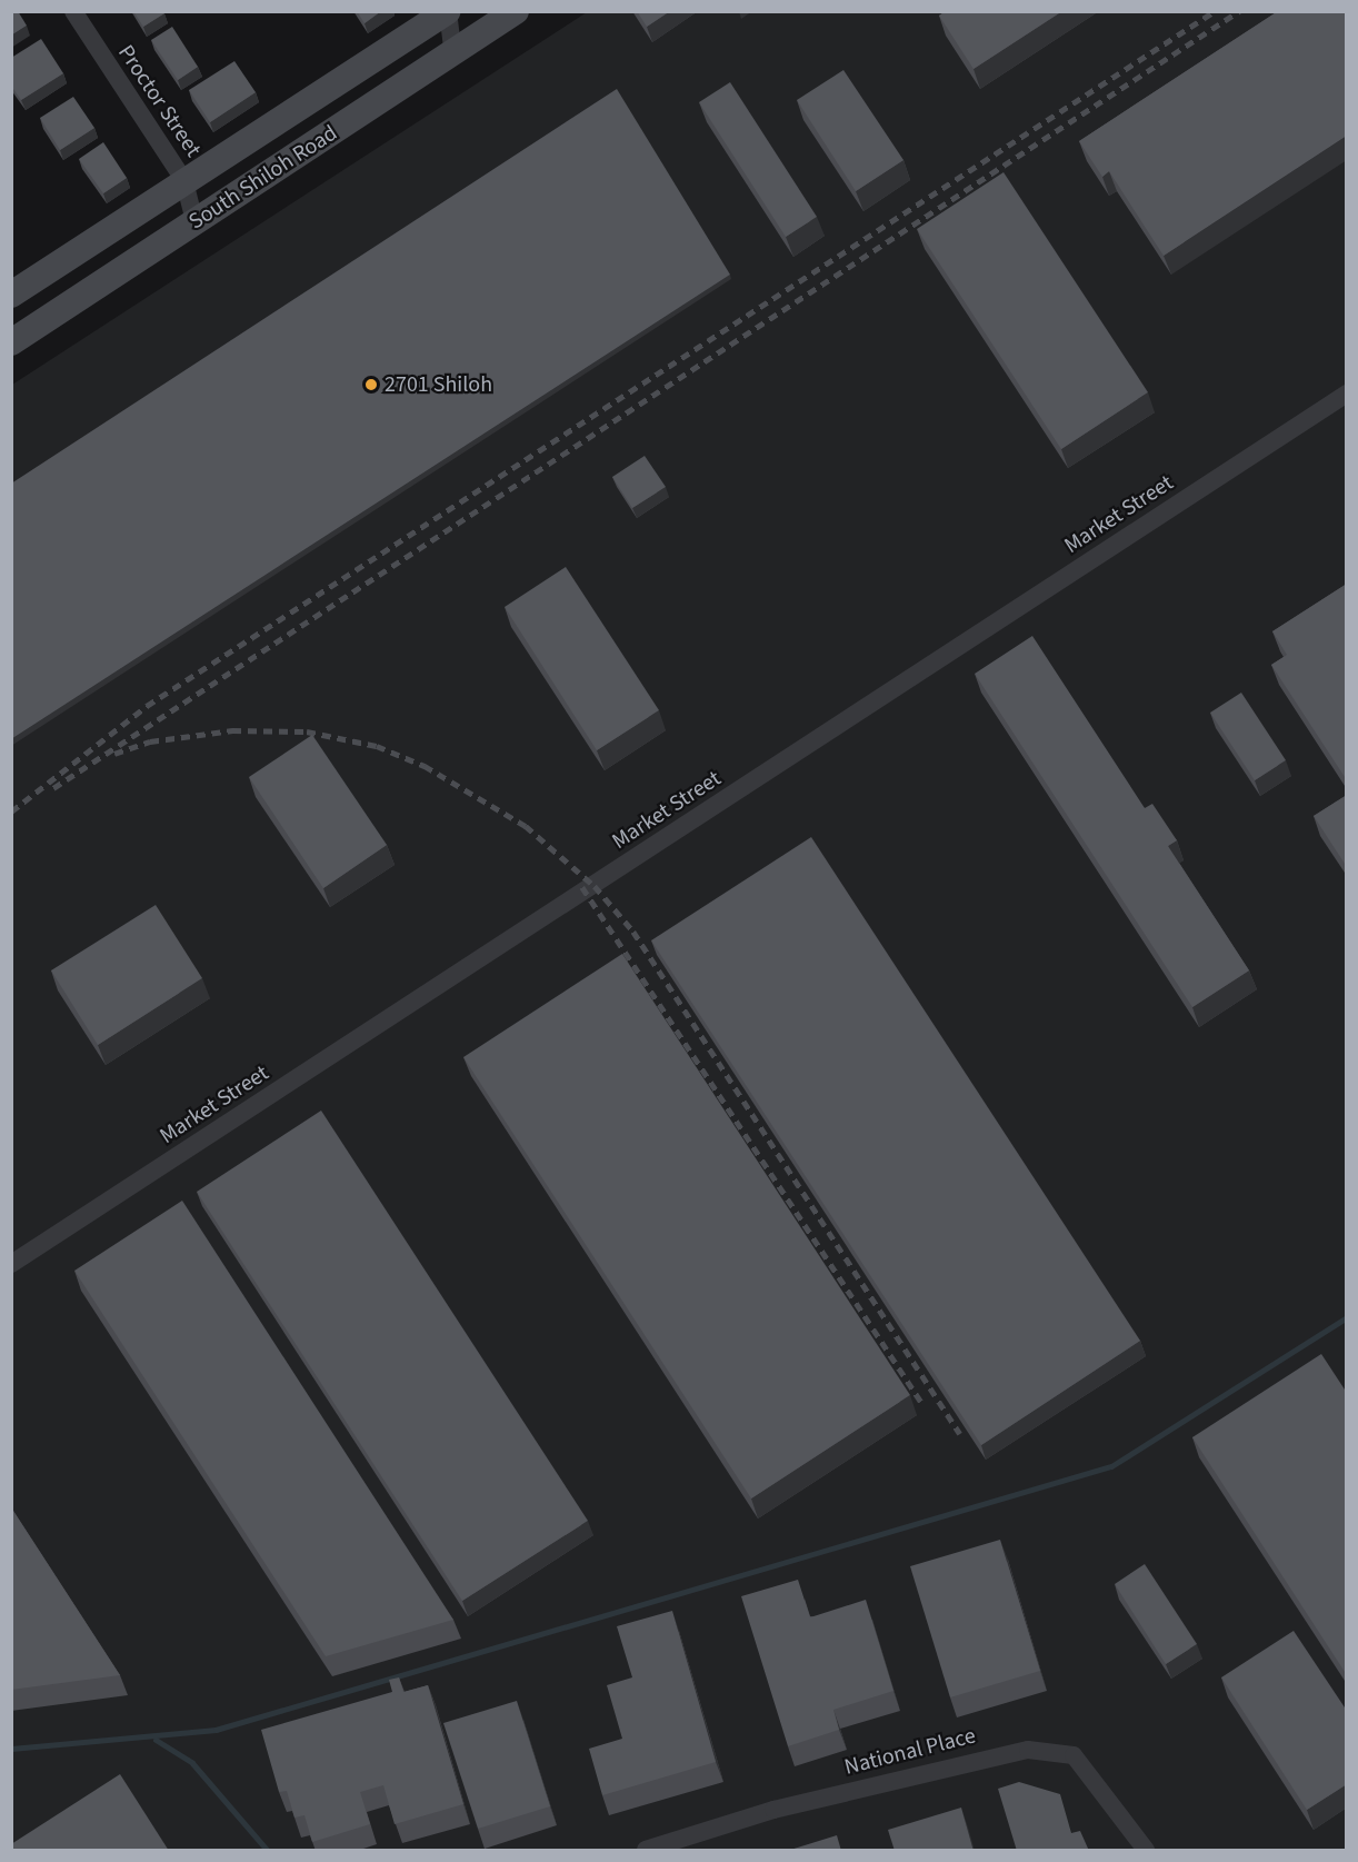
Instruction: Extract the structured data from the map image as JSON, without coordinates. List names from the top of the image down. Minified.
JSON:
{"streets":{"main road":["South Shiloh Road"],"street":["Proctor Street","Market Street","National Place"]},"crossings":[["Proctor Street","South Shiloh Road"]],"places":["2701 Shiloh"]}
